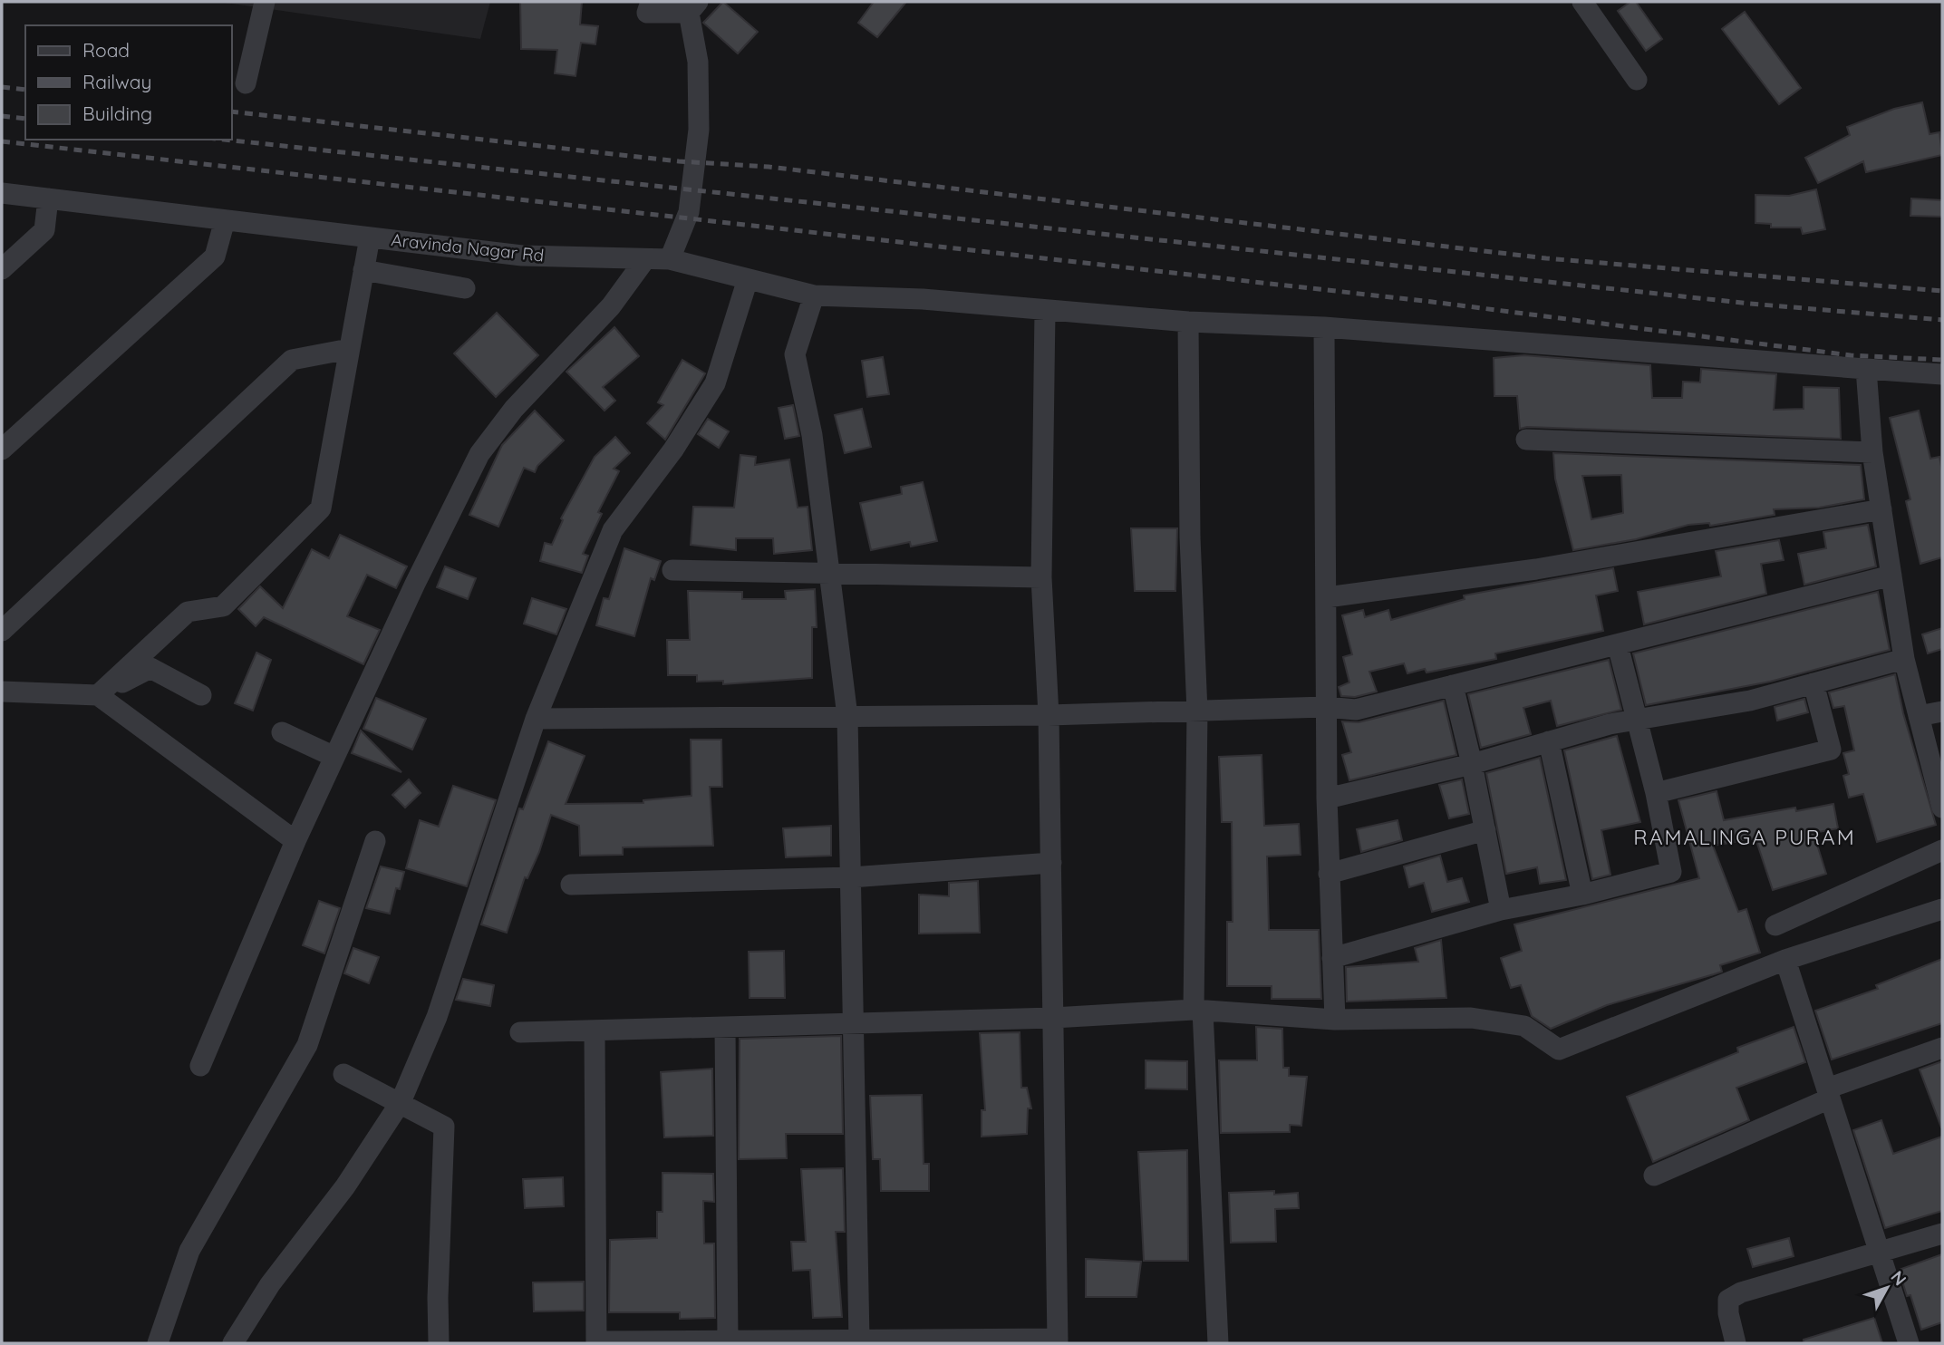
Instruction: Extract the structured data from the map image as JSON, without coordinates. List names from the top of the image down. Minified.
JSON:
{"streets":{"street":["Aravinda Nagar Rd"]},"districts":["RAMALINGA PURAM"],"legend":["Road","Railway","Building"],"north":"top right"}
